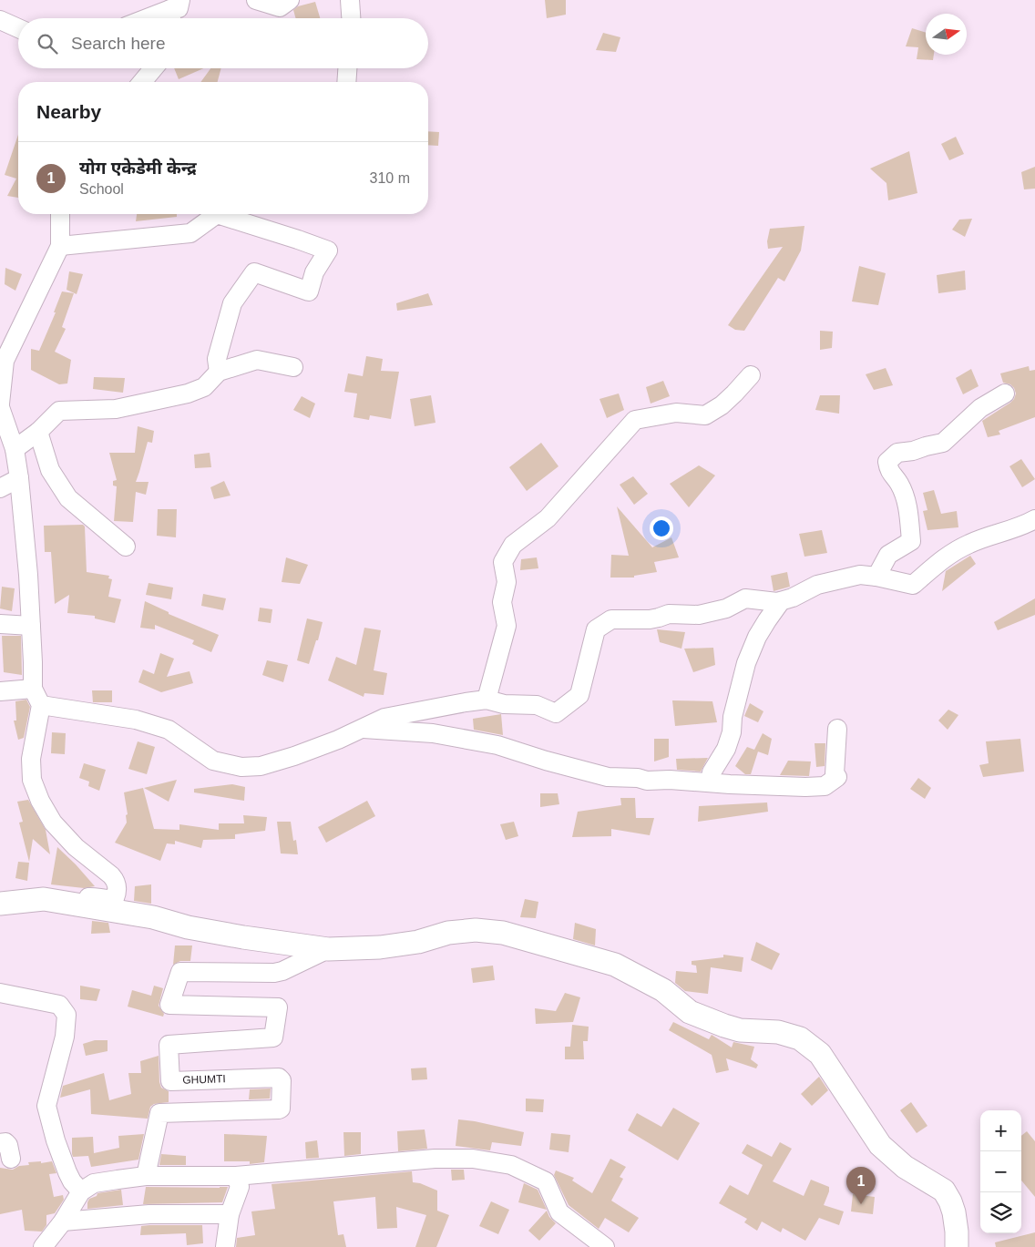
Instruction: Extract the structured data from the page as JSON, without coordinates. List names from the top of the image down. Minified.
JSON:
{"streets":{"street":["GHUMTI"]},"north":"right","page":{"search":"Search here","heading":"Nearby","list":[{"mark":"1","name":"योग एकेडेमी केन्द्र","note":"School","value":"310 m"}],"map_buttons":["+","−"],"pins":"1"}}
